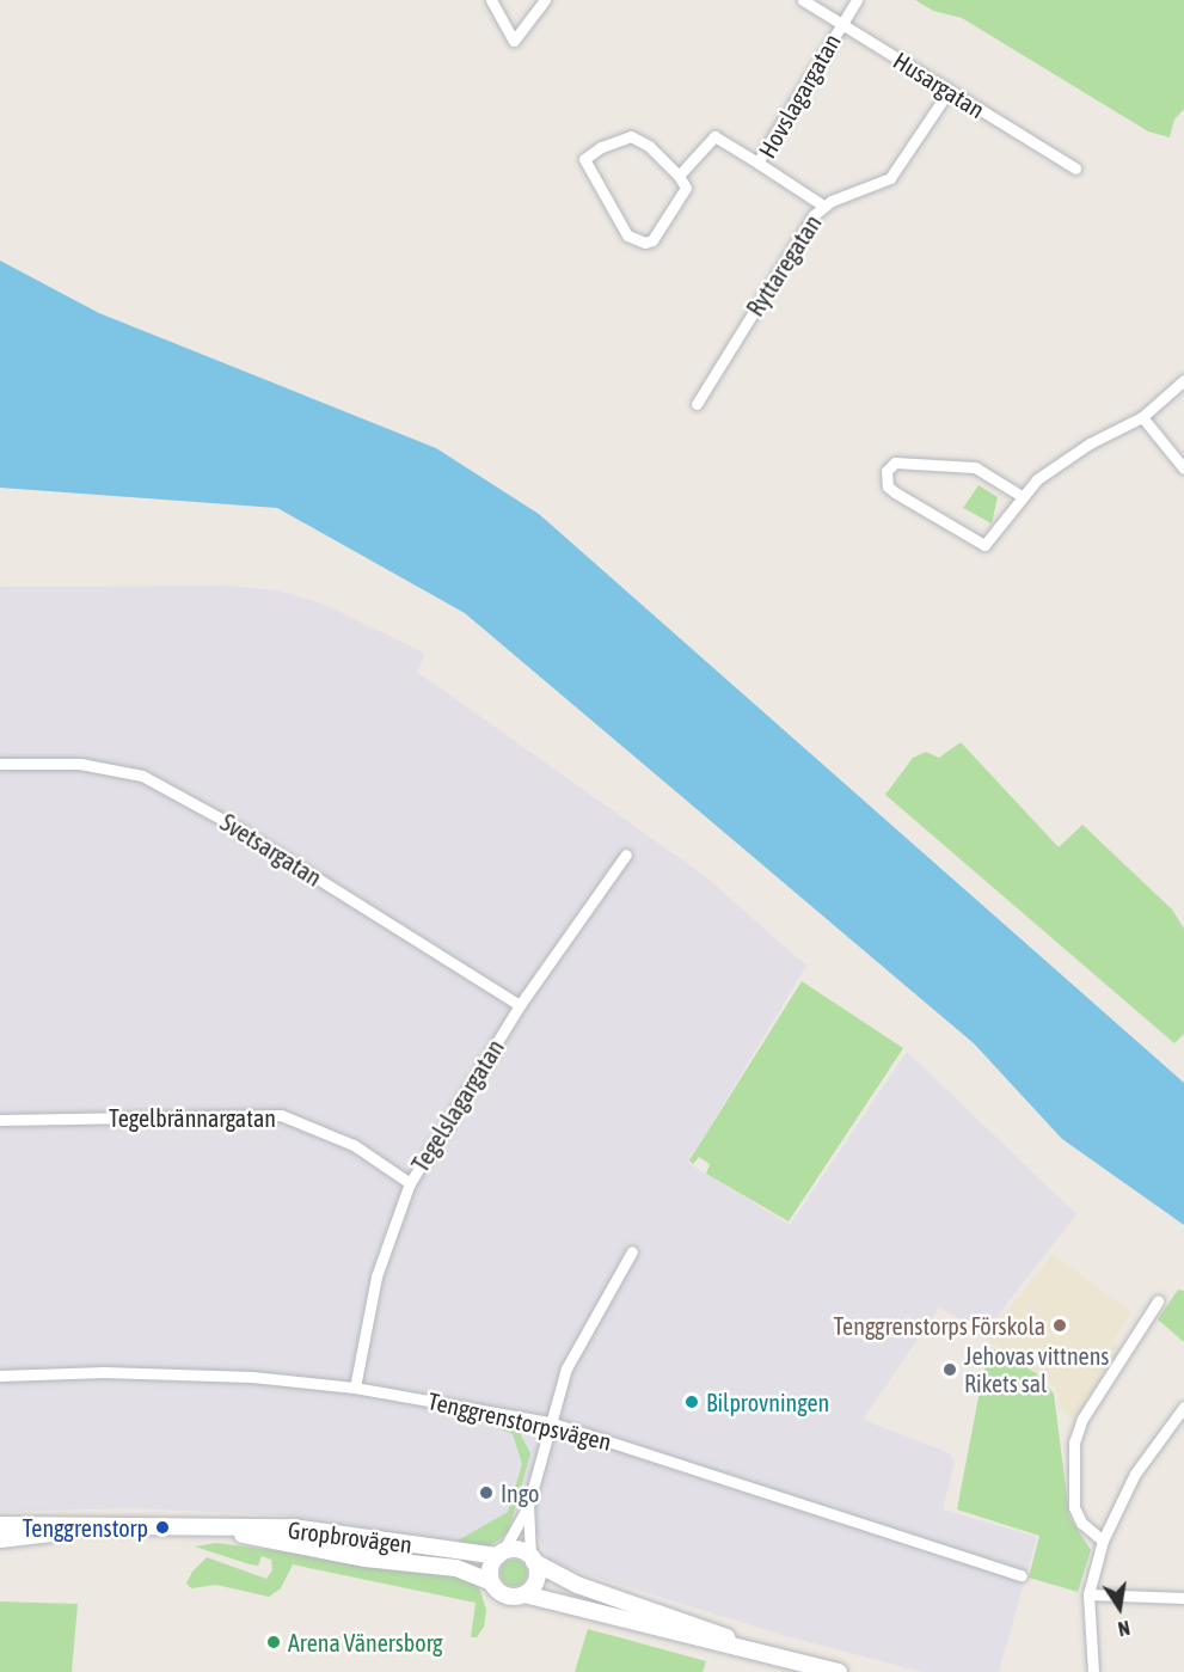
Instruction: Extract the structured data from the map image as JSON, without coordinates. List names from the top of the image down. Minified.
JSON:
{"streets":{"street":["Husargatan","Hovslagargatan","Ryttaregatan","Svetsargatan","Tegelslagargatan","Tegelbrännargatan","Tenggrenstorpsvägen","Gropbrovägen"]},"crossings":[["Husargatan","Hovslagargatan"],["Husargatan","Ryttaregatan"],["Hovslagargatan","Ryttaregatan"],["Svetsargatan","Tegelslagargatan"],["Tegelslagargatan","Tegelbrännargatan"],["Tegelslagargatan","Tenggrenstorpsvägen"]],"places":["Tenggrenstorps Förskola","Jehovas vittnens Rikets sal","Bilprovningen","Ingo","Tenggrenstorp","Arena Vänersborg"],"north":"bottom"}
